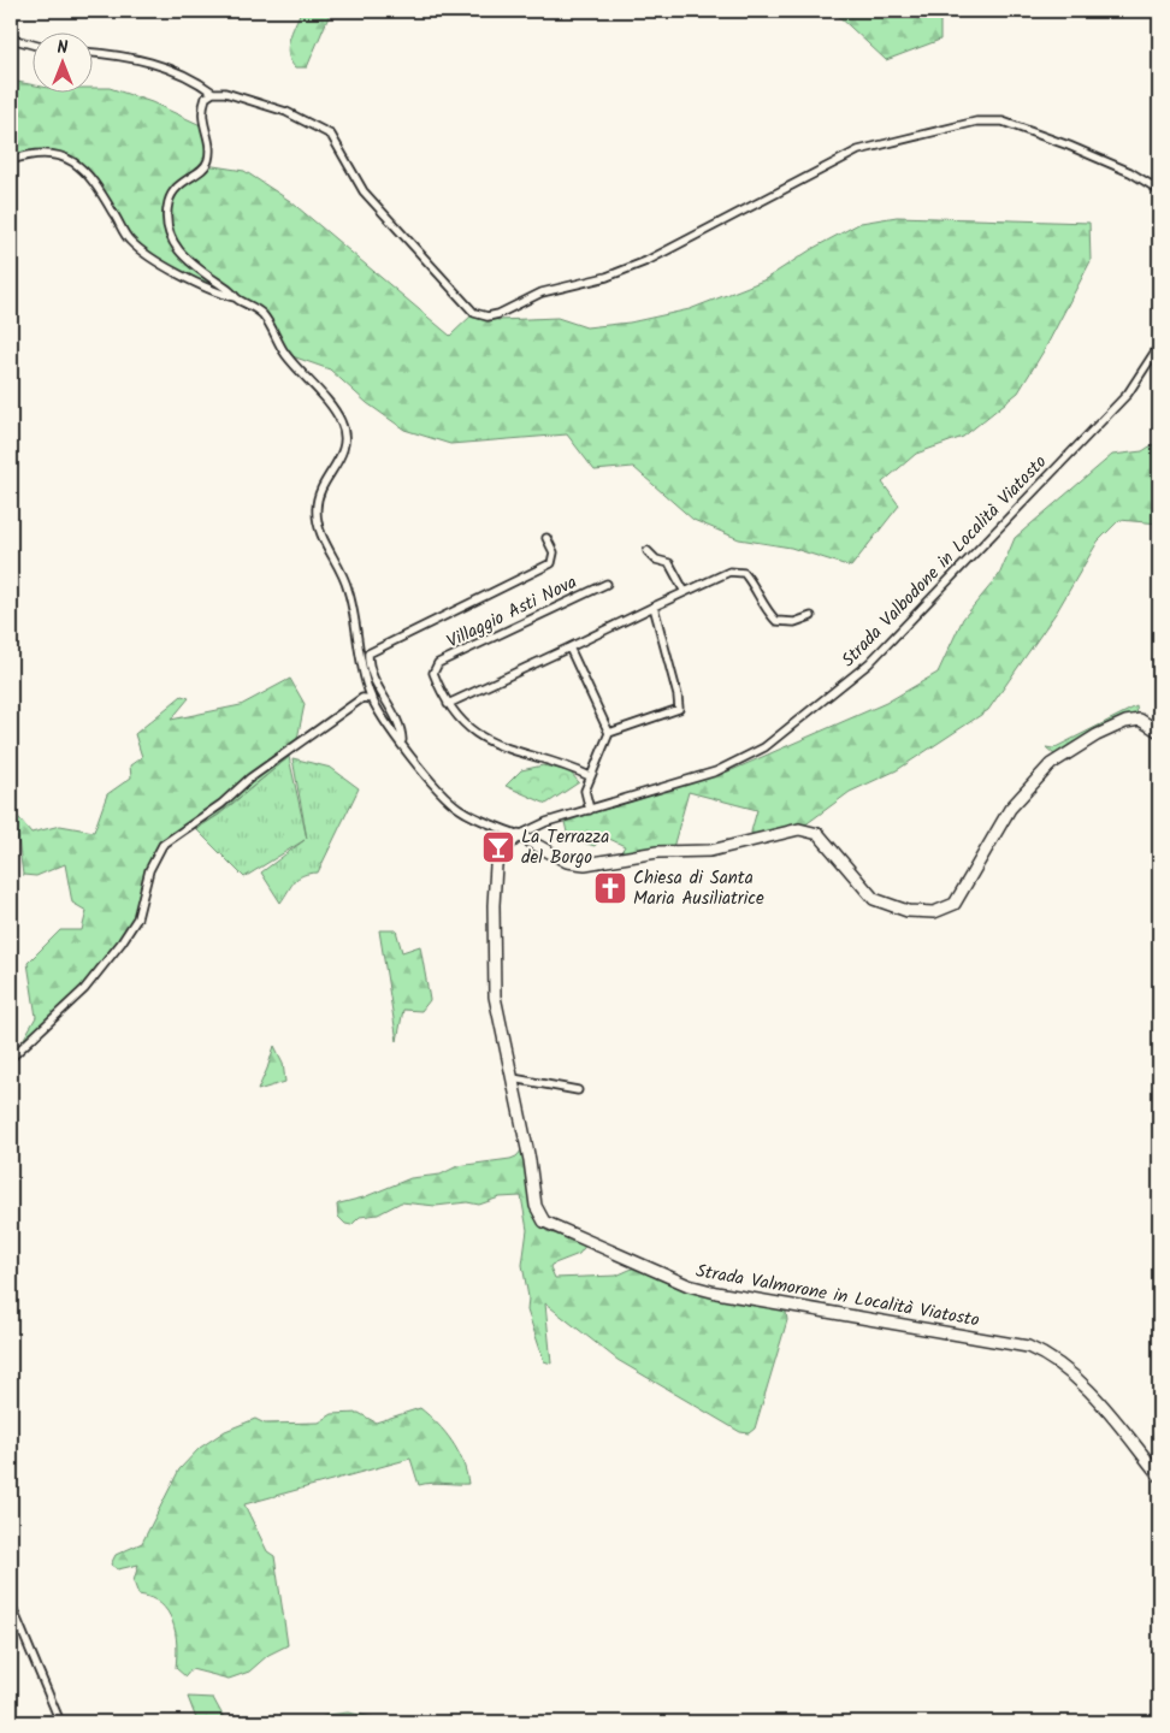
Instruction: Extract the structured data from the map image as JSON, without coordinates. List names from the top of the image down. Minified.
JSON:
{"streets":{"street":["Strada Valbodone in Località Viatosto","Villaggio Asti Nova","Strada Valmorone in Località Viatosto"]},"crossings":[["Strada Valbodone in Località Viatosto","Strada Valmorone in Località Viatosto"]],"places":{"bar":["La Terrazza del Borgo"],"church":["Chiesa di Santa Maria Ausiliatrice"]},"north":"top"}
